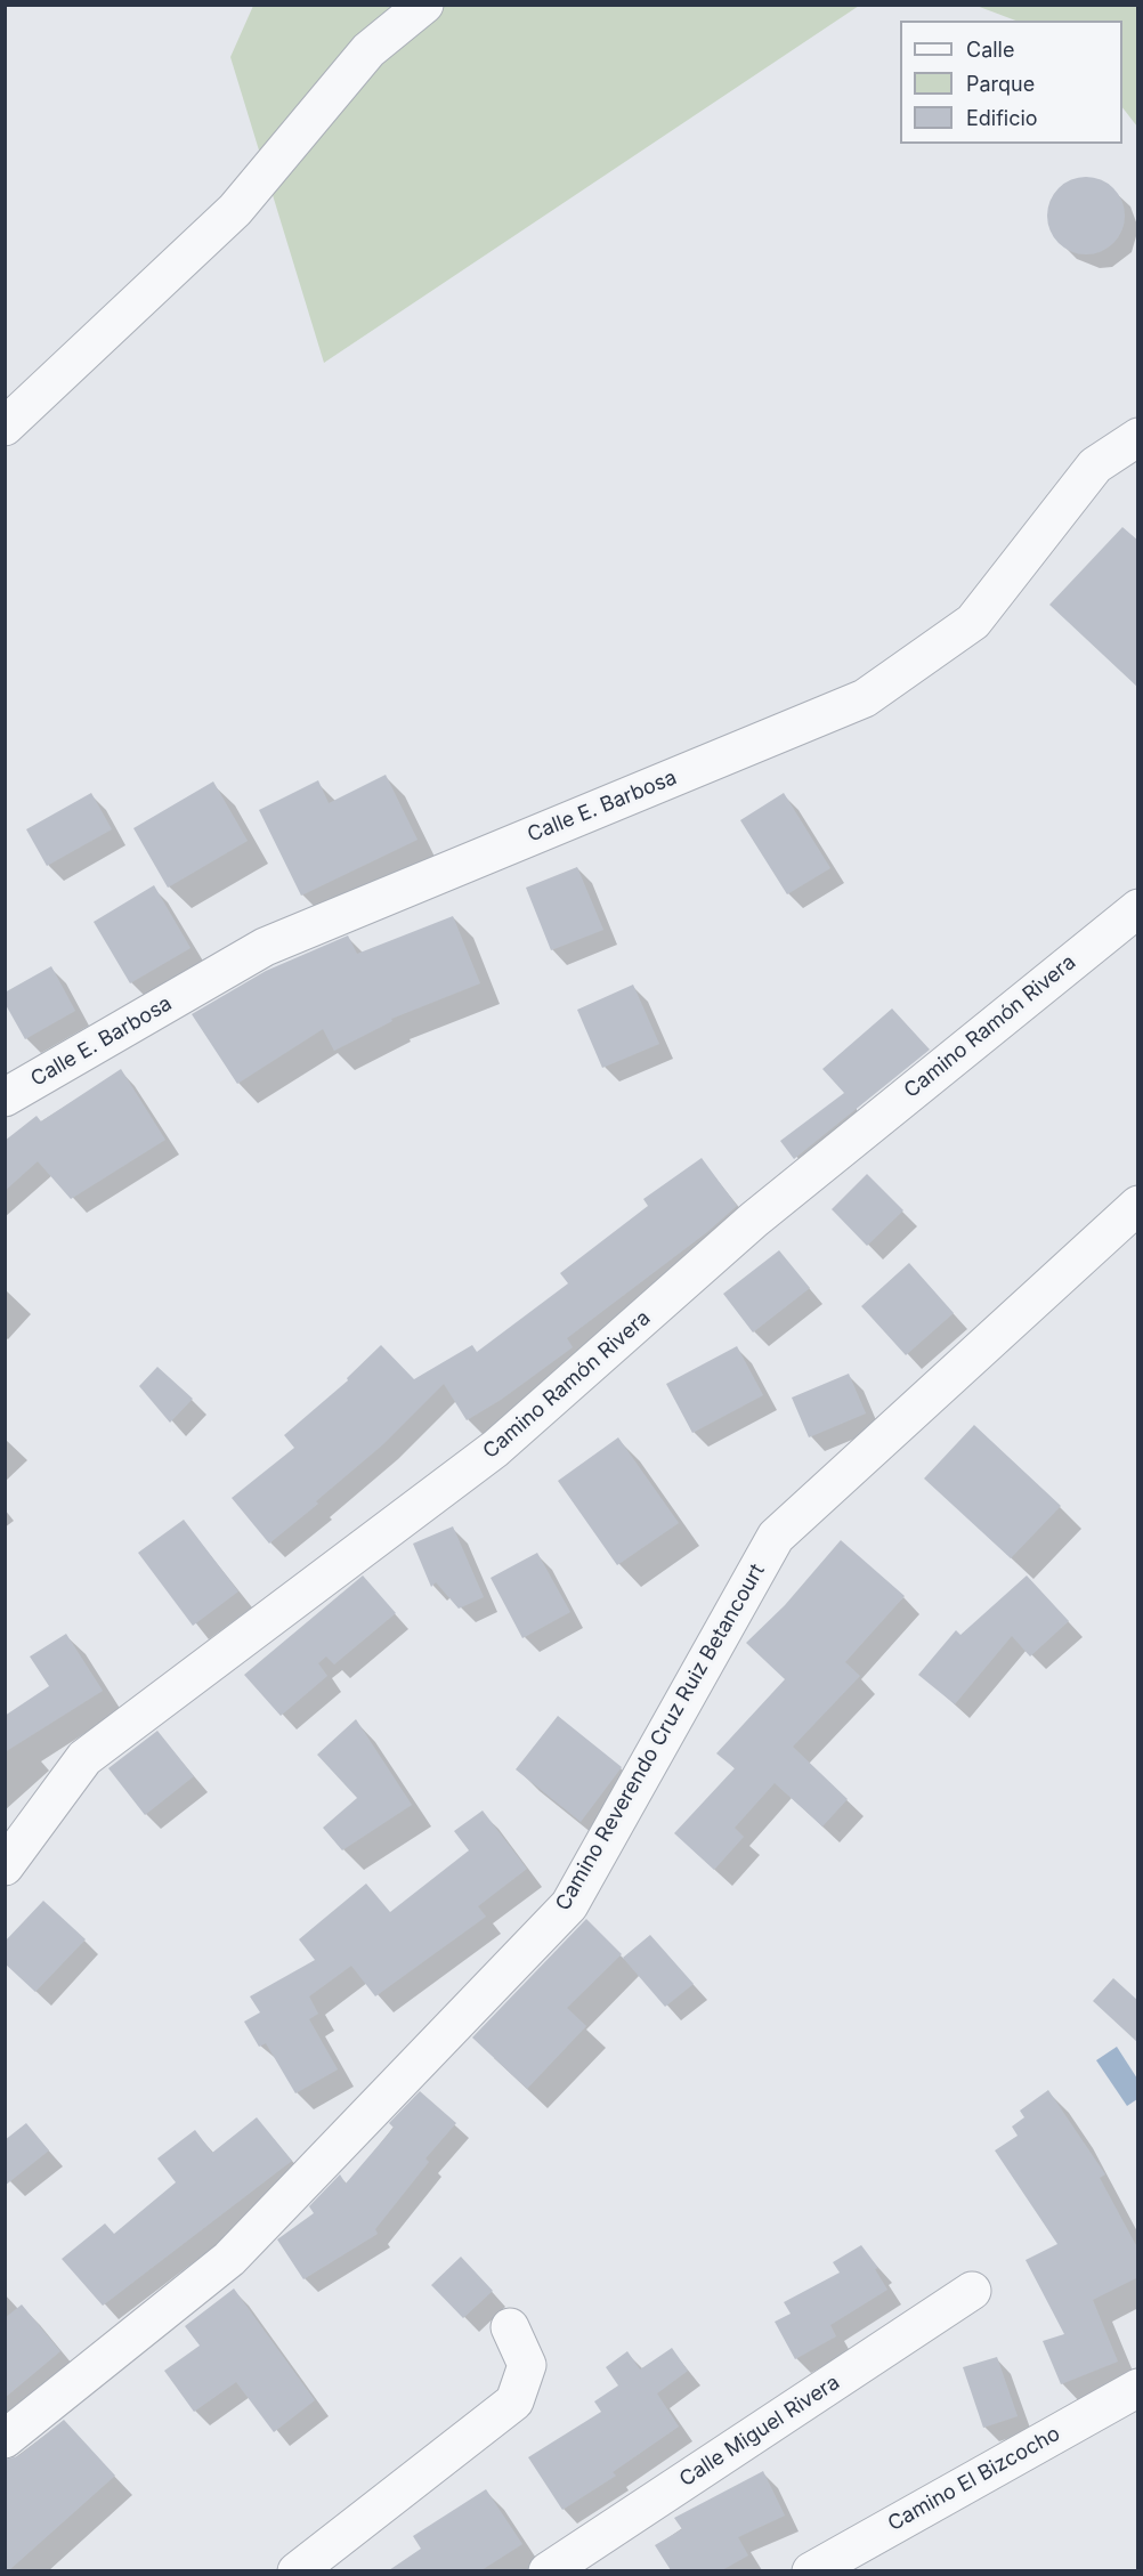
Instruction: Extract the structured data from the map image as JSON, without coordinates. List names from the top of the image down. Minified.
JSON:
{"streets":{"street":["Calle E. Barbosa","Camino Ramón Rivera","Camino Reverendo Cruz Ruiz Betancourt","Calle Miguel Rivera","Camino El Bizcocho"]},"legend":["Calle","Parque","Edificio"]}
